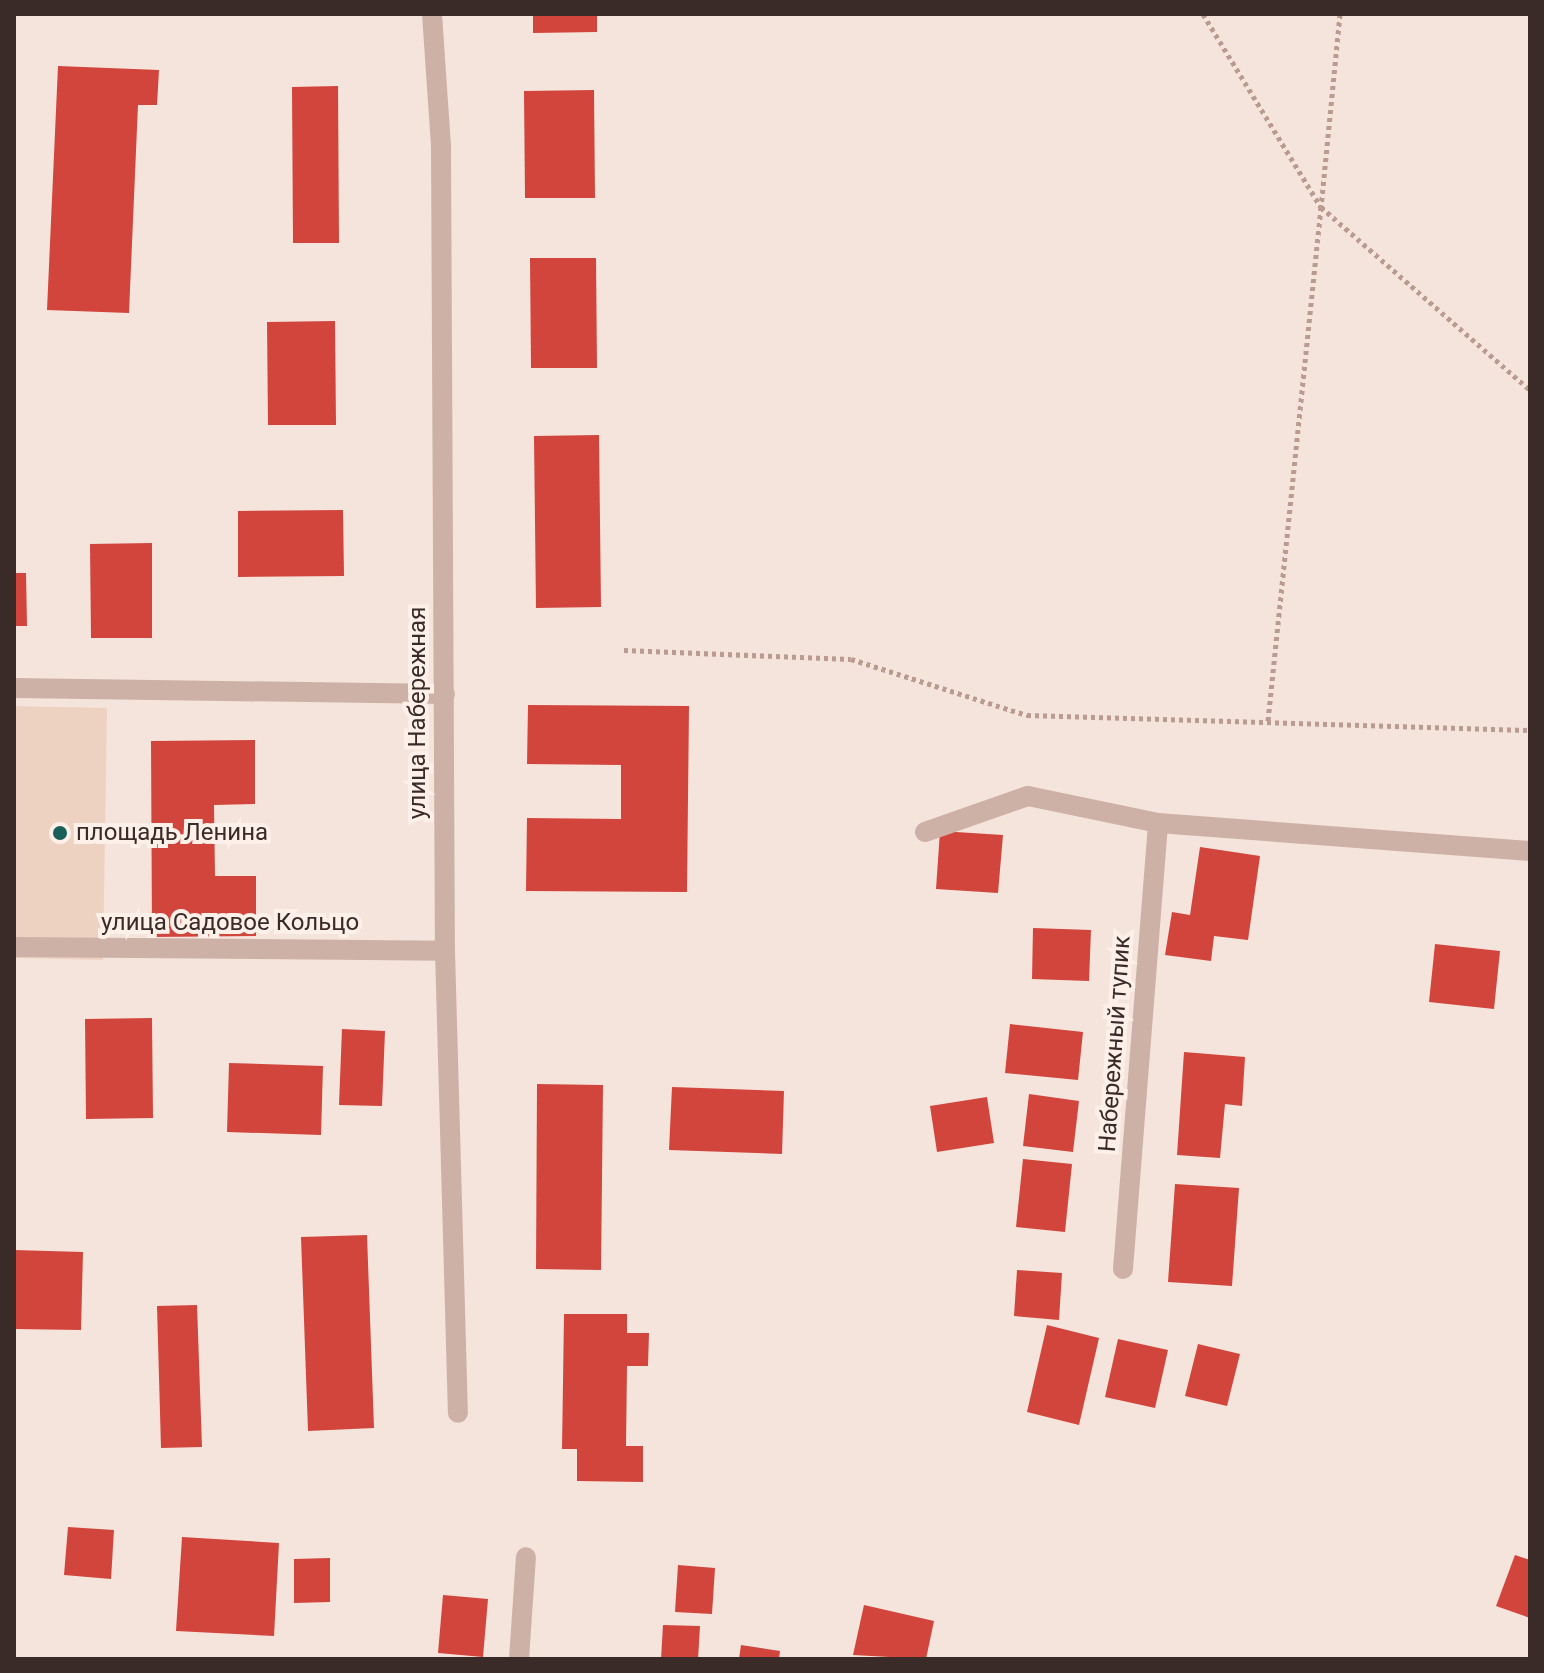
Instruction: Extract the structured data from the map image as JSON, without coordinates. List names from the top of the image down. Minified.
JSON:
{"streets":{"street":["улица Набережная","улица Садовое Кольцо","Набережный тупик"]},"crossings":[["улица Набережная","улица Садовое Кольцо"]],"places":["площадь Ленина"]}
